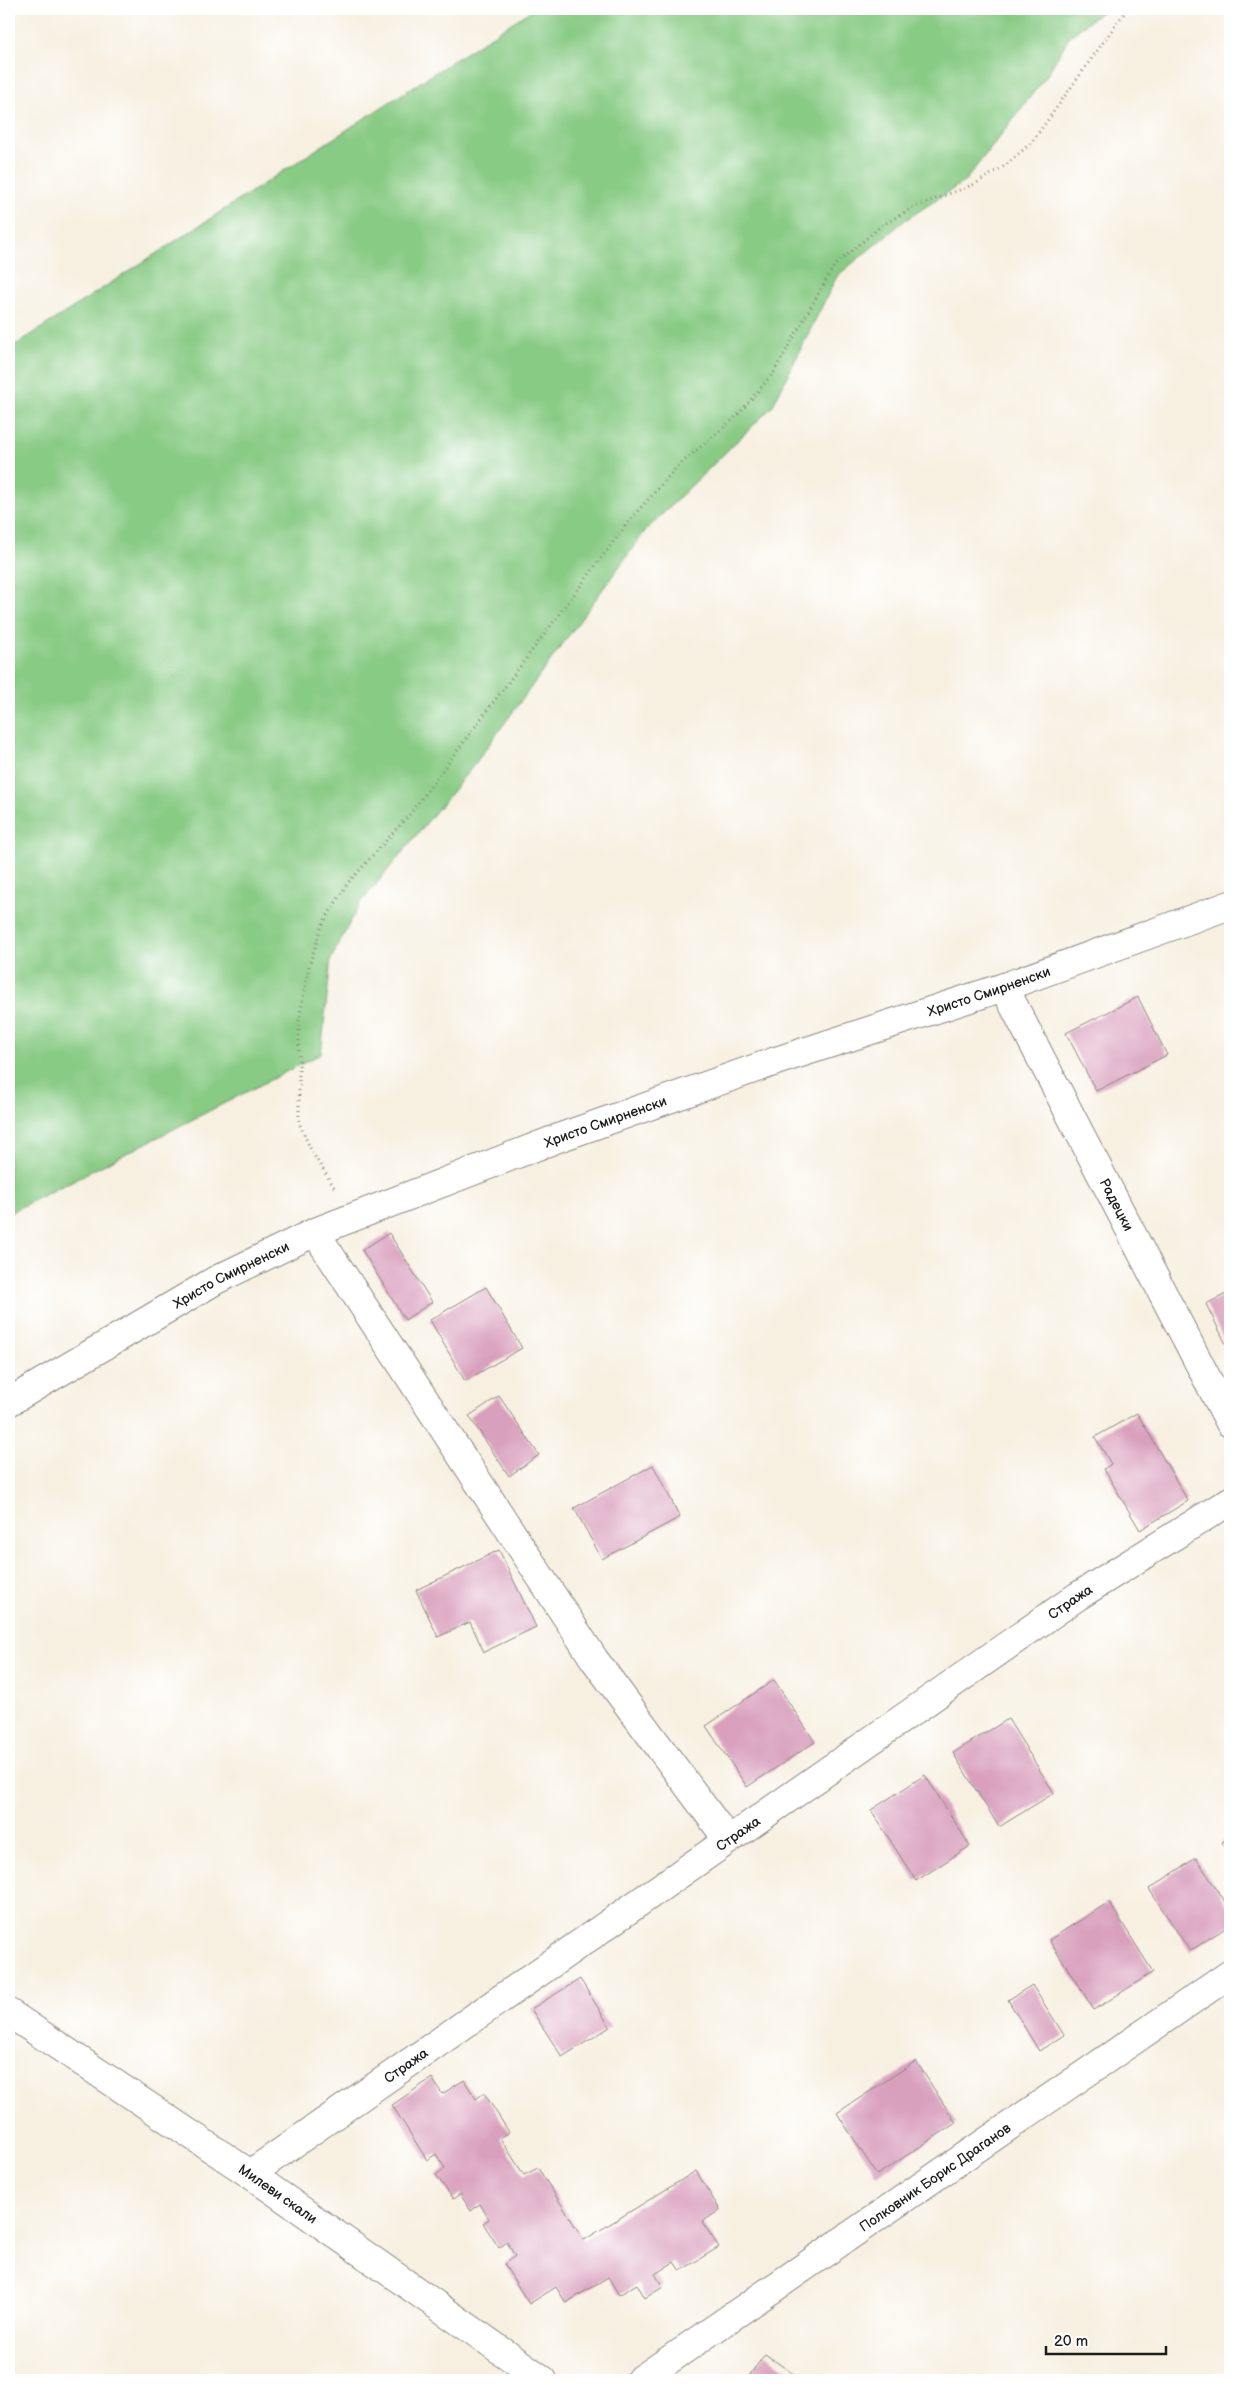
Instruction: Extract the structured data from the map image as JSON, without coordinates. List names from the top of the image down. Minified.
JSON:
{"streets":{"street":["Христо Смирненски","Радецки","Стража","Полковник Борис Драганов","Милеви скали"]},"crossings":[["Христо Смирненски","Радецки"],["Стража","Милеви скали"]],"scale_bar":"20 m"}
